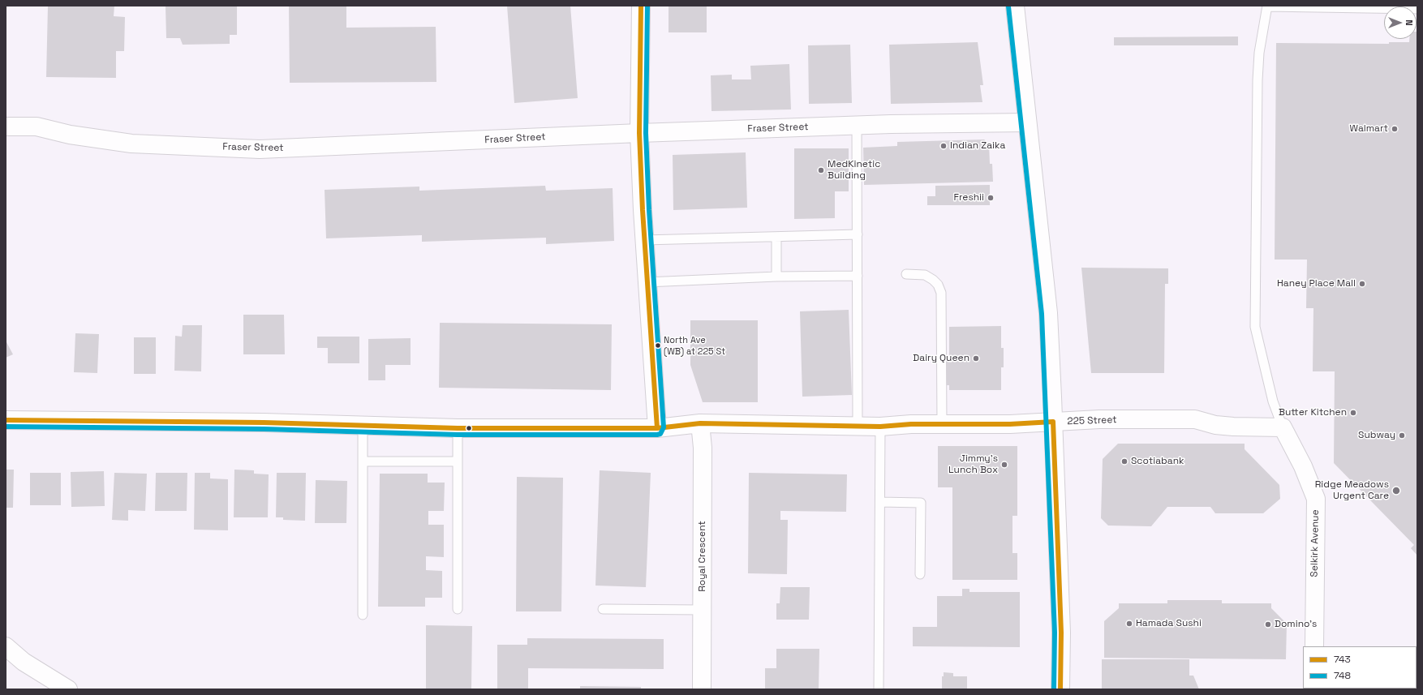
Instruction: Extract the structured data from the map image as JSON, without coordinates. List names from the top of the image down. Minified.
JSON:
{"streets":{"street":["Fraser Street","225 Street","Selkirk Avenue","Royal Crescent"]},"crossings":[["225 Street","Selkirk Avenue"],["225 Street","Royal Crescent"]],"places":["Walmart","Indian Zaika","MedKinetic Building","Freshii","Haney Place Mall","North Ave (WB) at 225 St","Dairy Queen","Butter Kitchen","Subway","Scotiabank","Jimmy's Lunch Box","Ridge Meadows Urgent Care","Hamada Sushi","Domino's"],"lines":["transit line 743","transit line 748"],"legend":["743","748"],"north":"right"}
